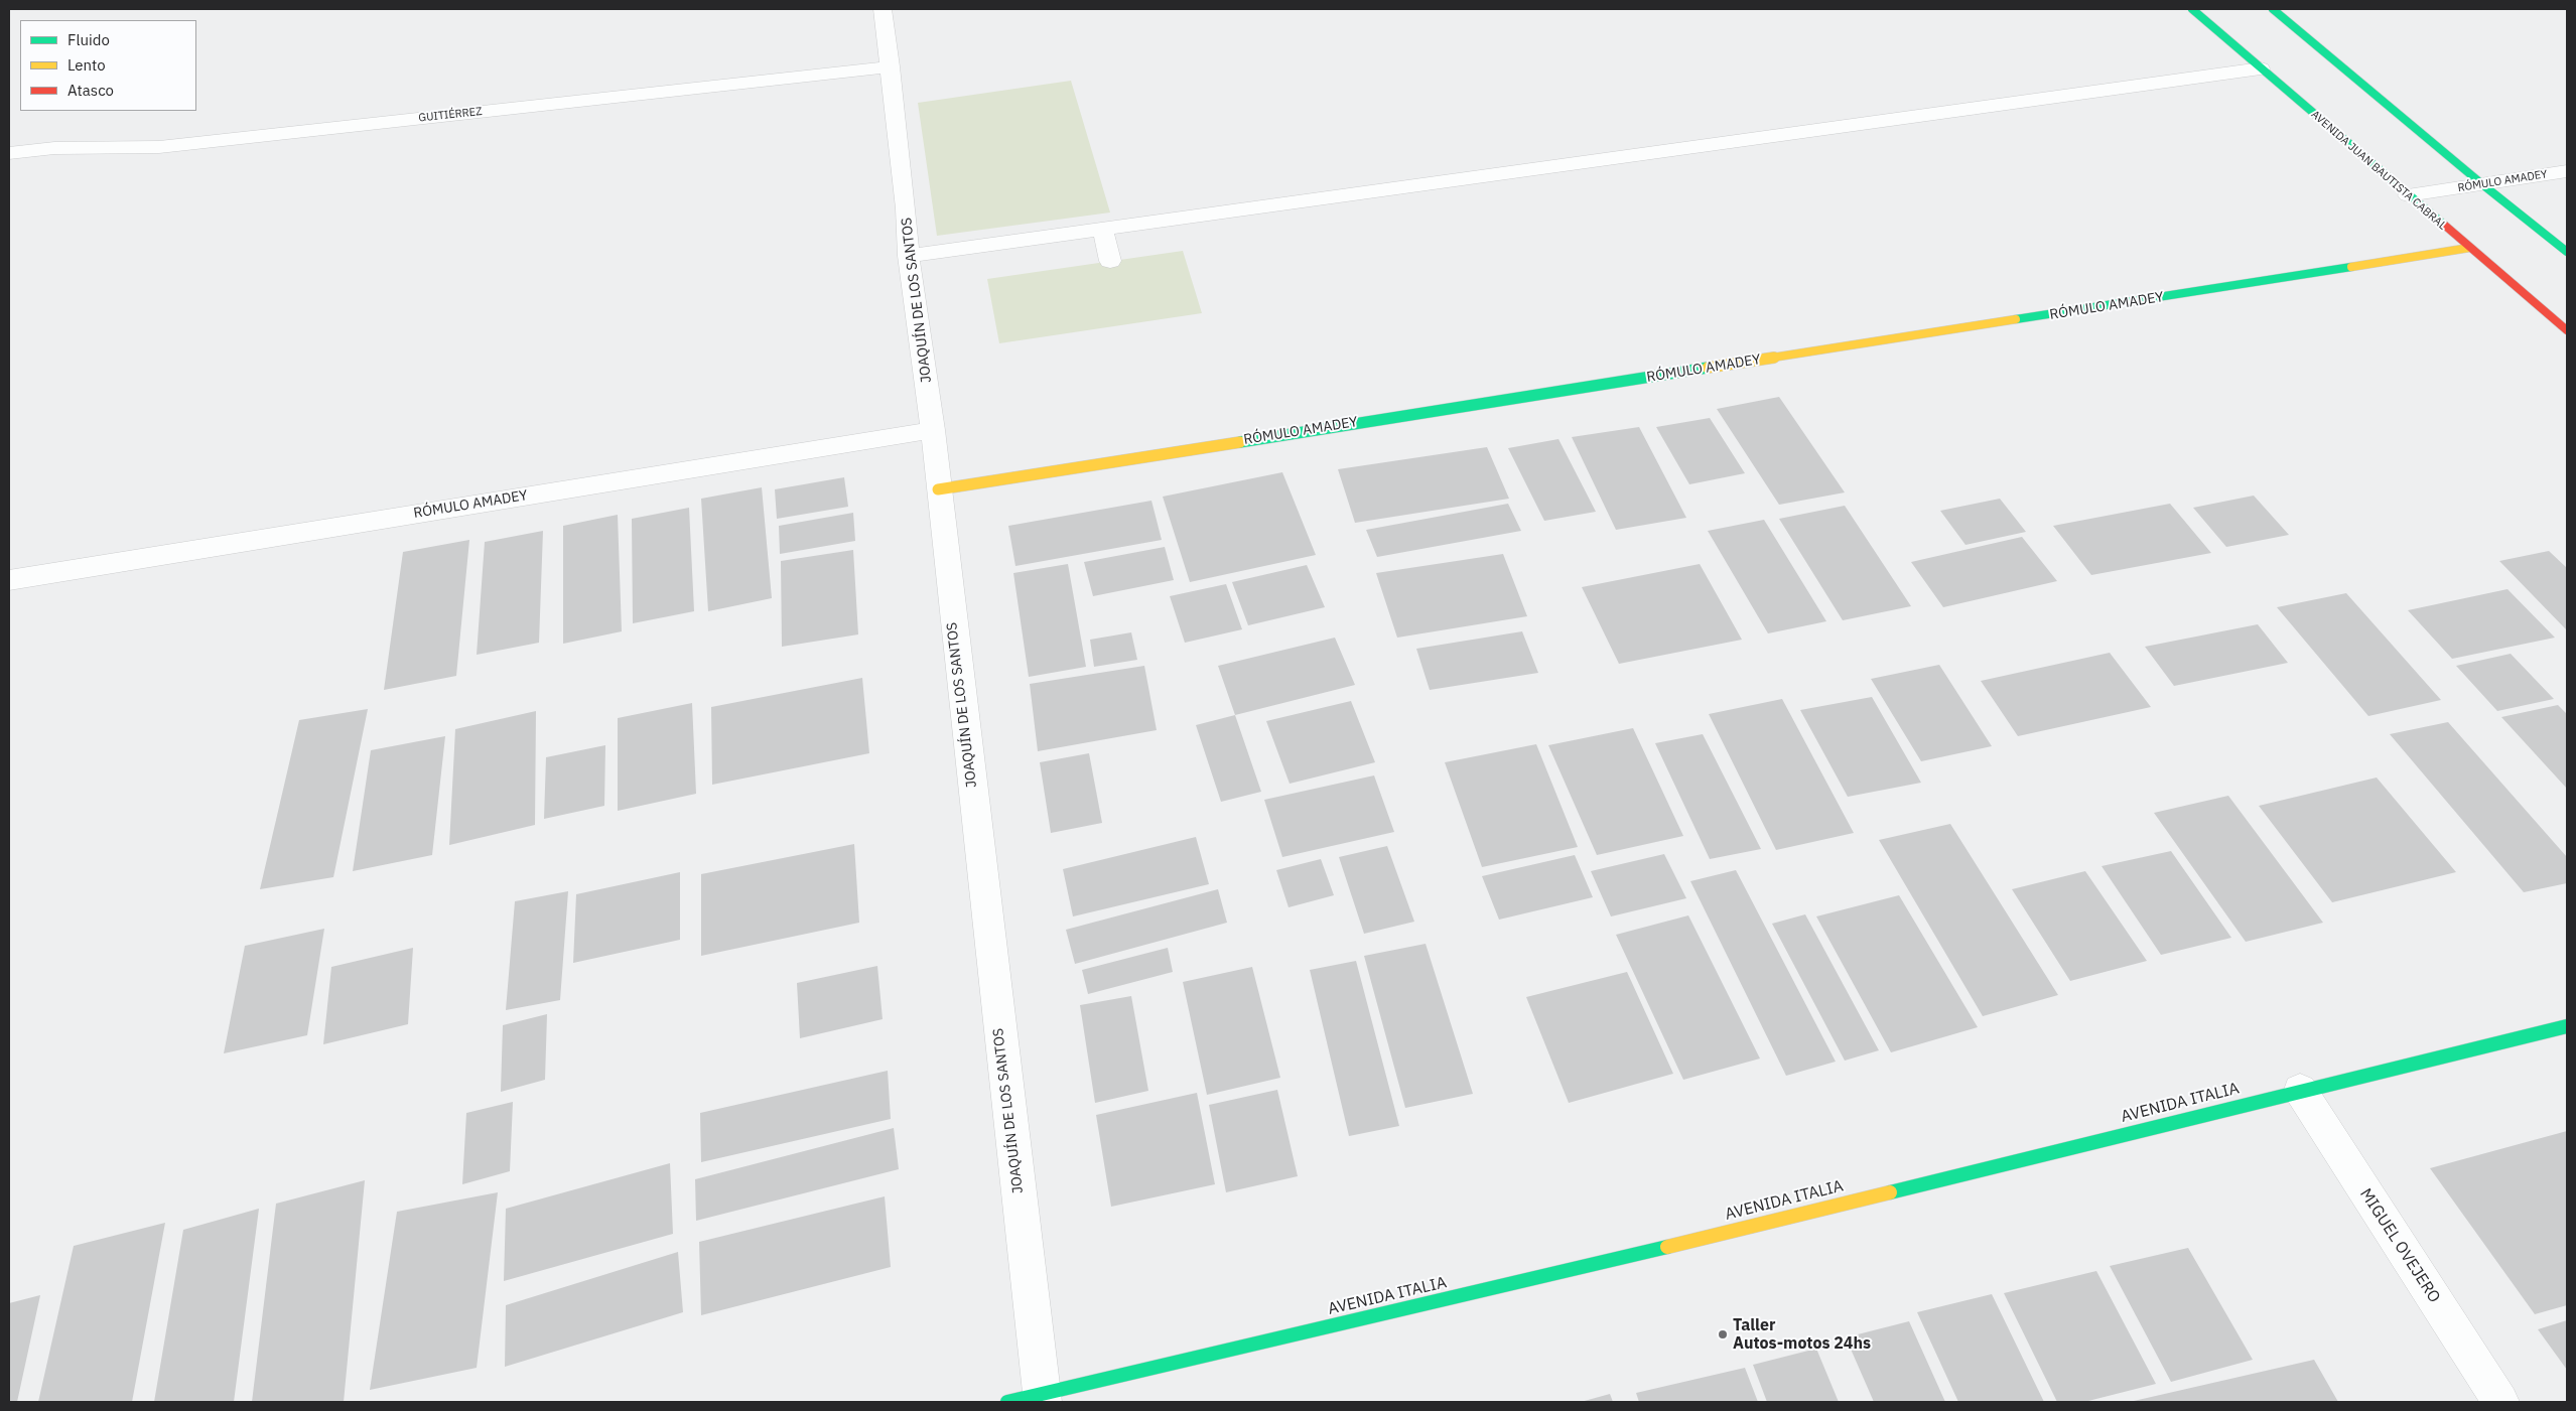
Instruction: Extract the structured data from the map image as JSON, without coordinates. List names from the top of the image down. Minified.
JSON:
{"streets":{"main road":["AVENIDA JUAN BAUTISTA CABRAL","RÓMULO AMADEY","AVENIDA ITALIA"],"street":["GUITIÉRREZ","JOAQUÍN DE LOS SANTOS","MIGUEL OVEJERO"]},"crossings":[["GUITIÉRREZ","JOAQUÍN DE LOS SANTOS"],["AVENIDA JUAN BAUTISTA CABRAL","RÓMULO AMADEY"],["RÓMULO AMADEY","JOAQUÍN DE LOS SANTOS"],["JOAQUÍN DE LOS SANTOS","AVENIDA ITALIA"],["AVENIDA ITALIA","MIGUEL OVEJERO"]],"places":["Taller Autos-motos 24hs"],"legend":["Fluido","Lento","Atasco"]}
